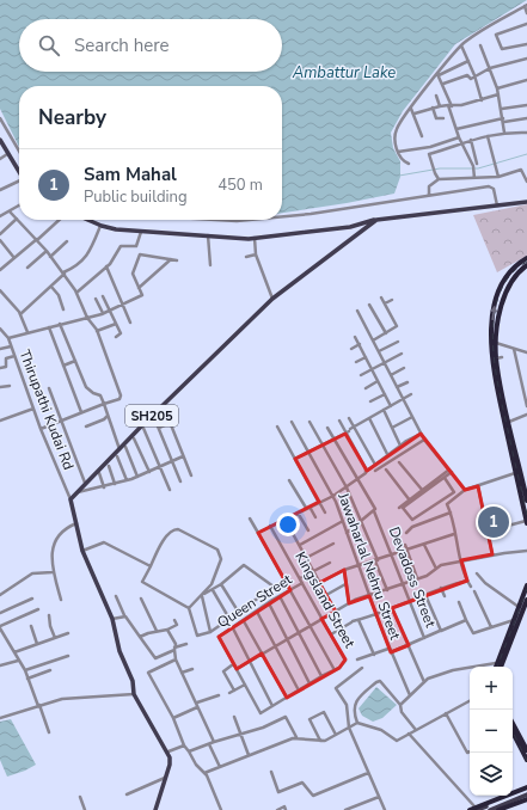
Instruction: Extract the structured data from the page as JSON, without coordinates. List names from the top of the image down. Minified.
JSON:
{"streets":{"main road":["SH205"],"street":["Thirupathi Kudai Rd","Jawaharlal Nehru Street","Devadoss Street","Kingsland Street","Queen Street"]},"crossings":[["Thirupathi Kudai Rd","SH205"],["Kingsland Street","Queen Street"]],"water":["Ambattur Lake"],"page":{"search":"Search here","heading":"Nearby","list":[{"mark":"1","name":"Sam Mahal","note":"Public building","value":"450 m"}],"pins":"1","map_buttons":["+","−"]}}
